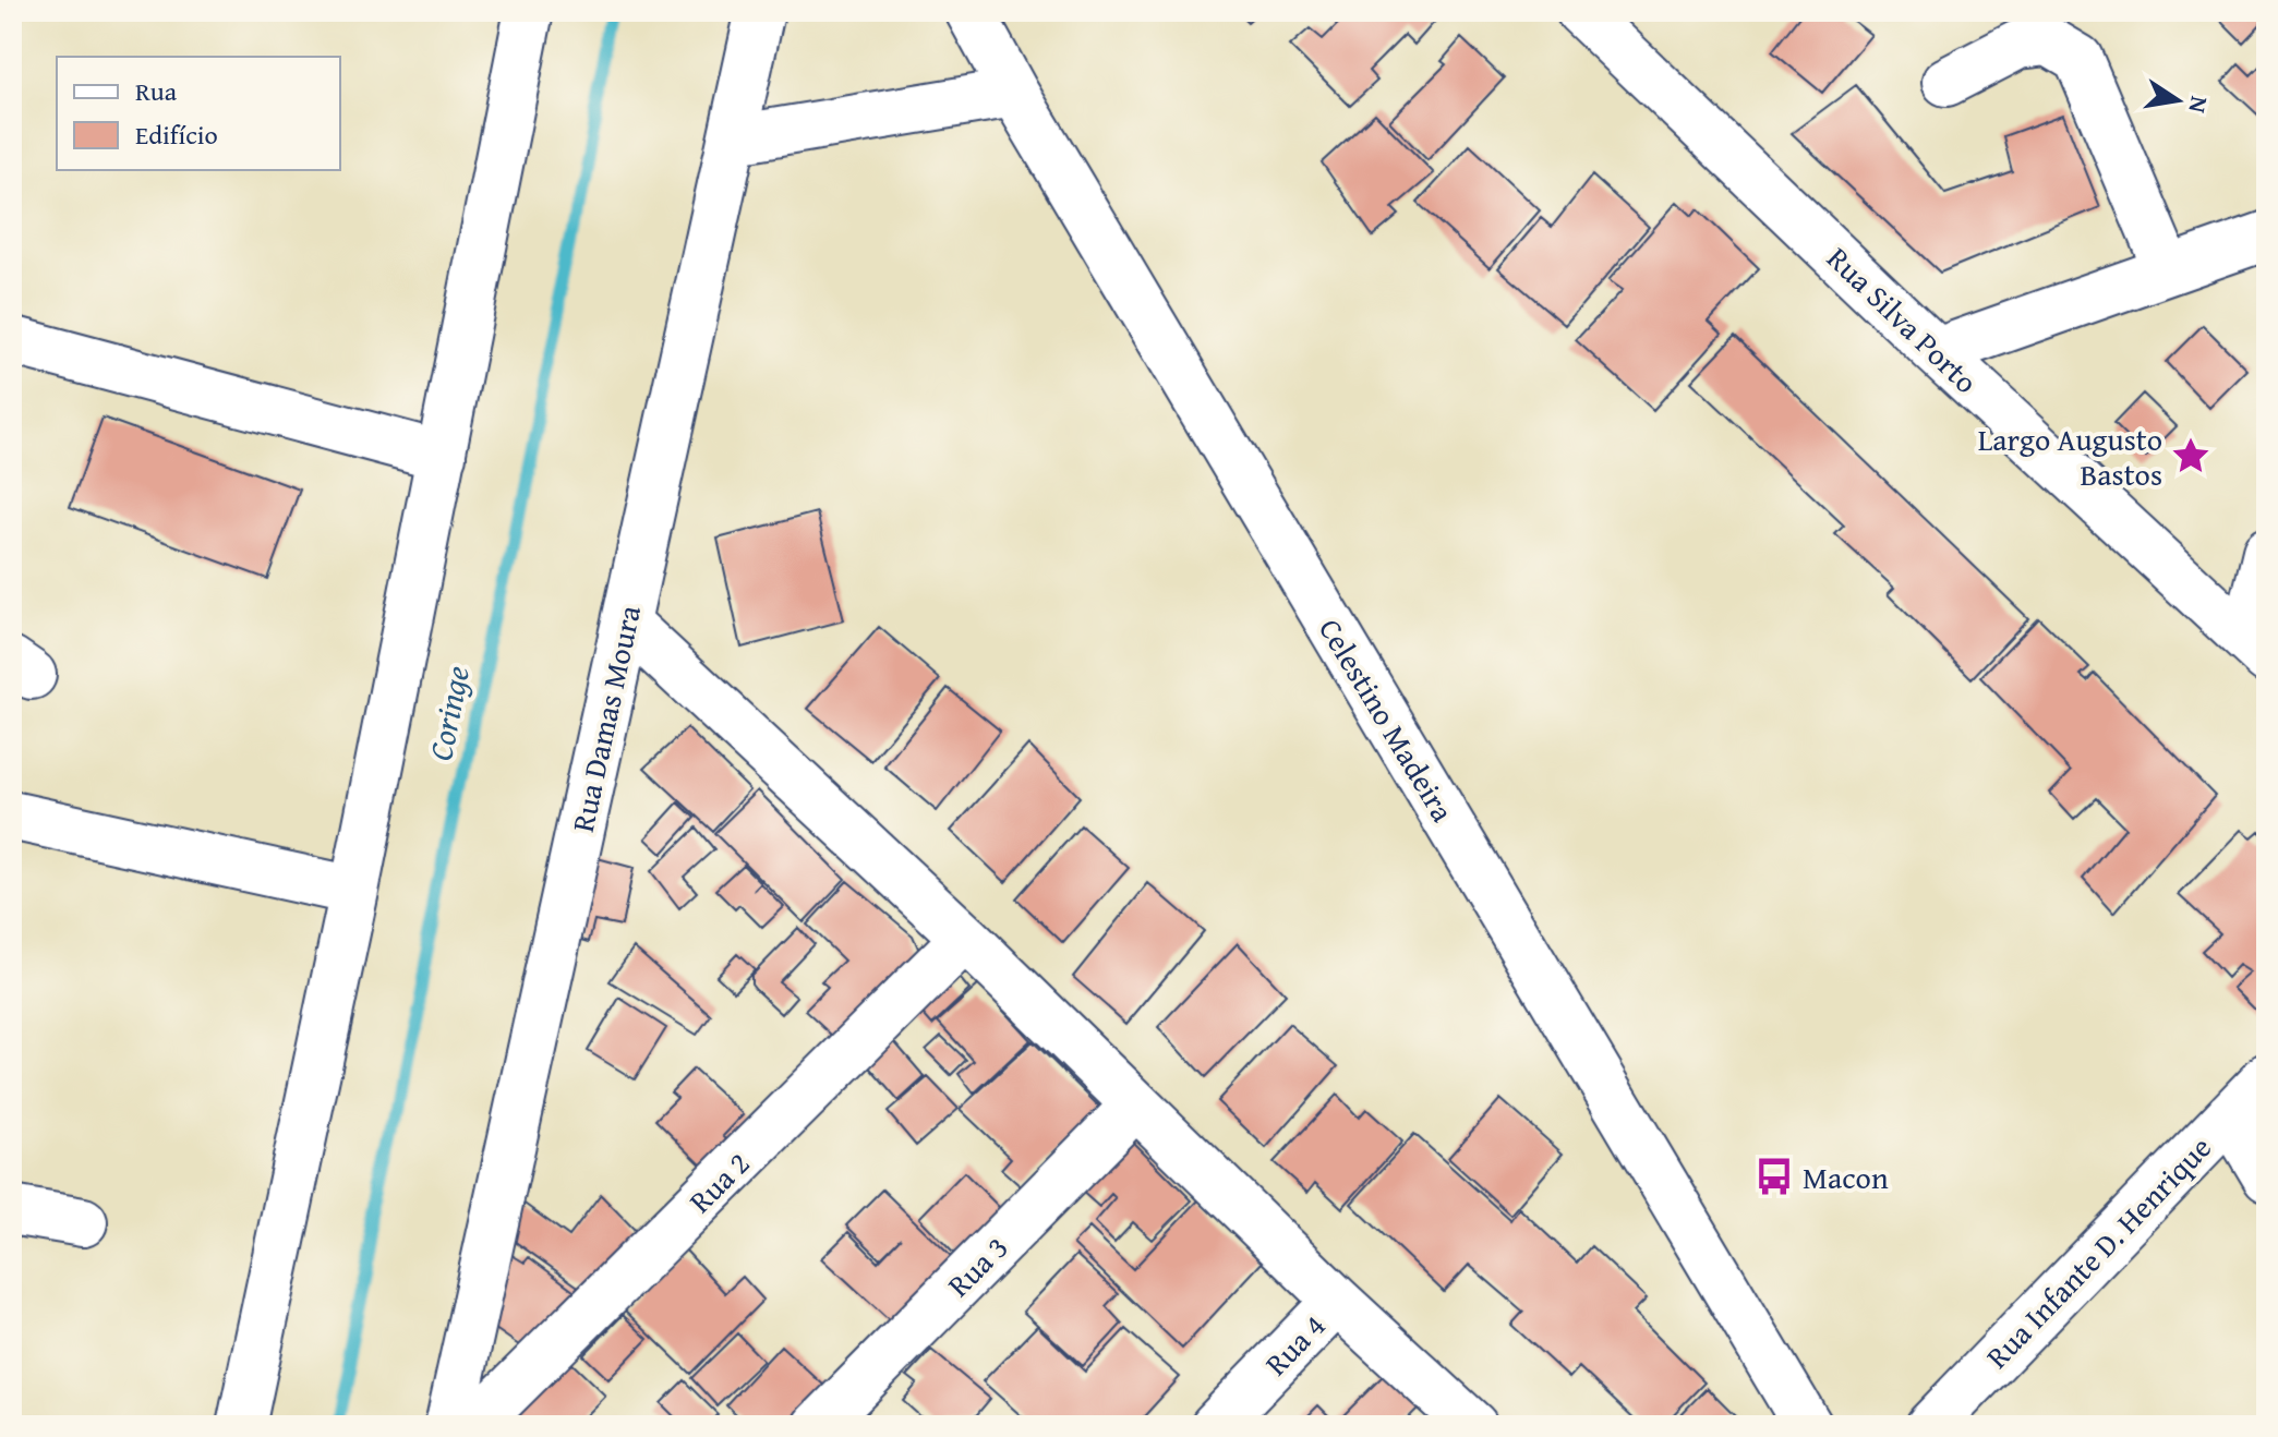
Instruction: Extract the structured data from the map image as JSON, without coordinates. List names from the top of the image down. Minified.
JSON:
{"streets":{"street":["Rua Silva Porto","Rua Damas Moura","Celestino Madeira","Rua 2","Rua Infante D. Henrique","Rua 3","Rua 4"]},"crossings":[["Rua Damas Moura","Rua 2"]],"water":["Coringe"],"places":{"place":["Largo Augusto Bastos"],"bus stop":["Macon"]},"legend":["Rua","Edifício"],"north":"right"}
